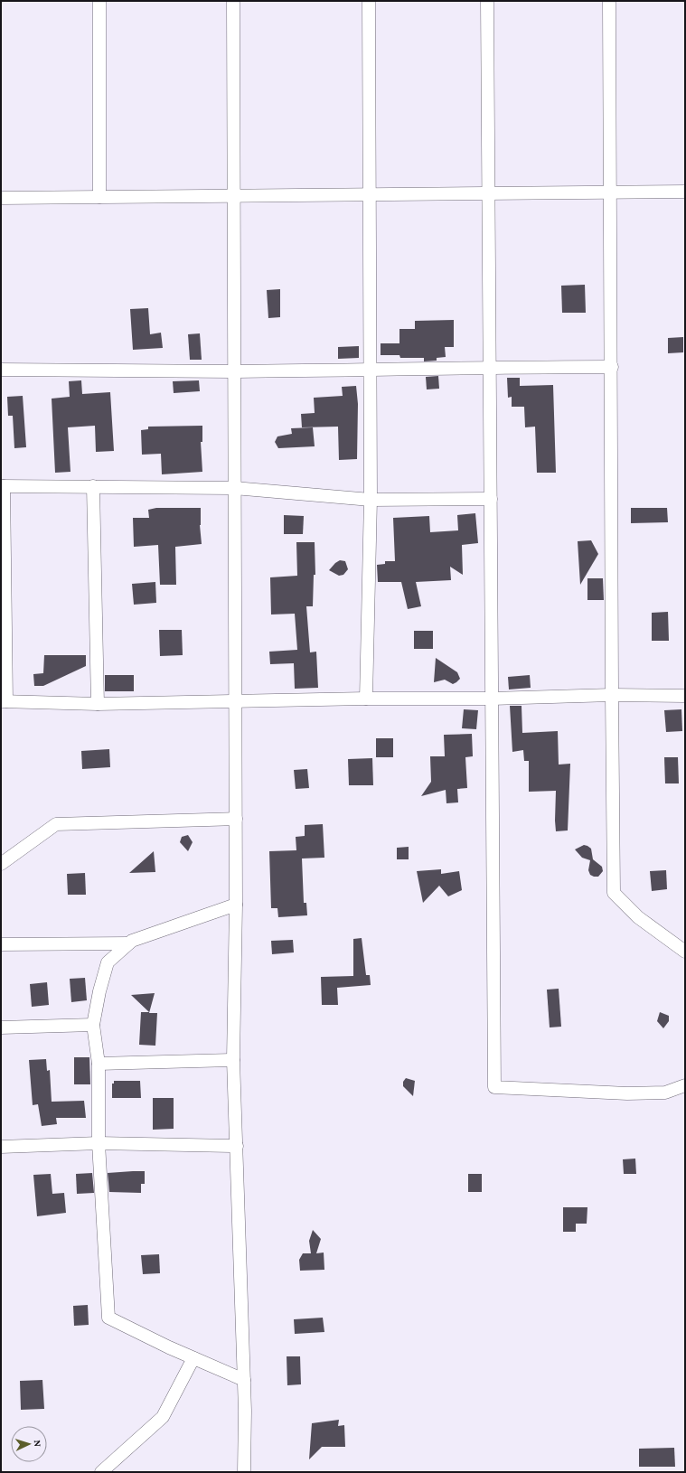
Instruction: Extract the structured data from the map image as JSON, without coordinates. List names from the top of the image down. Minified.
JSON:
{"north":"right"}
